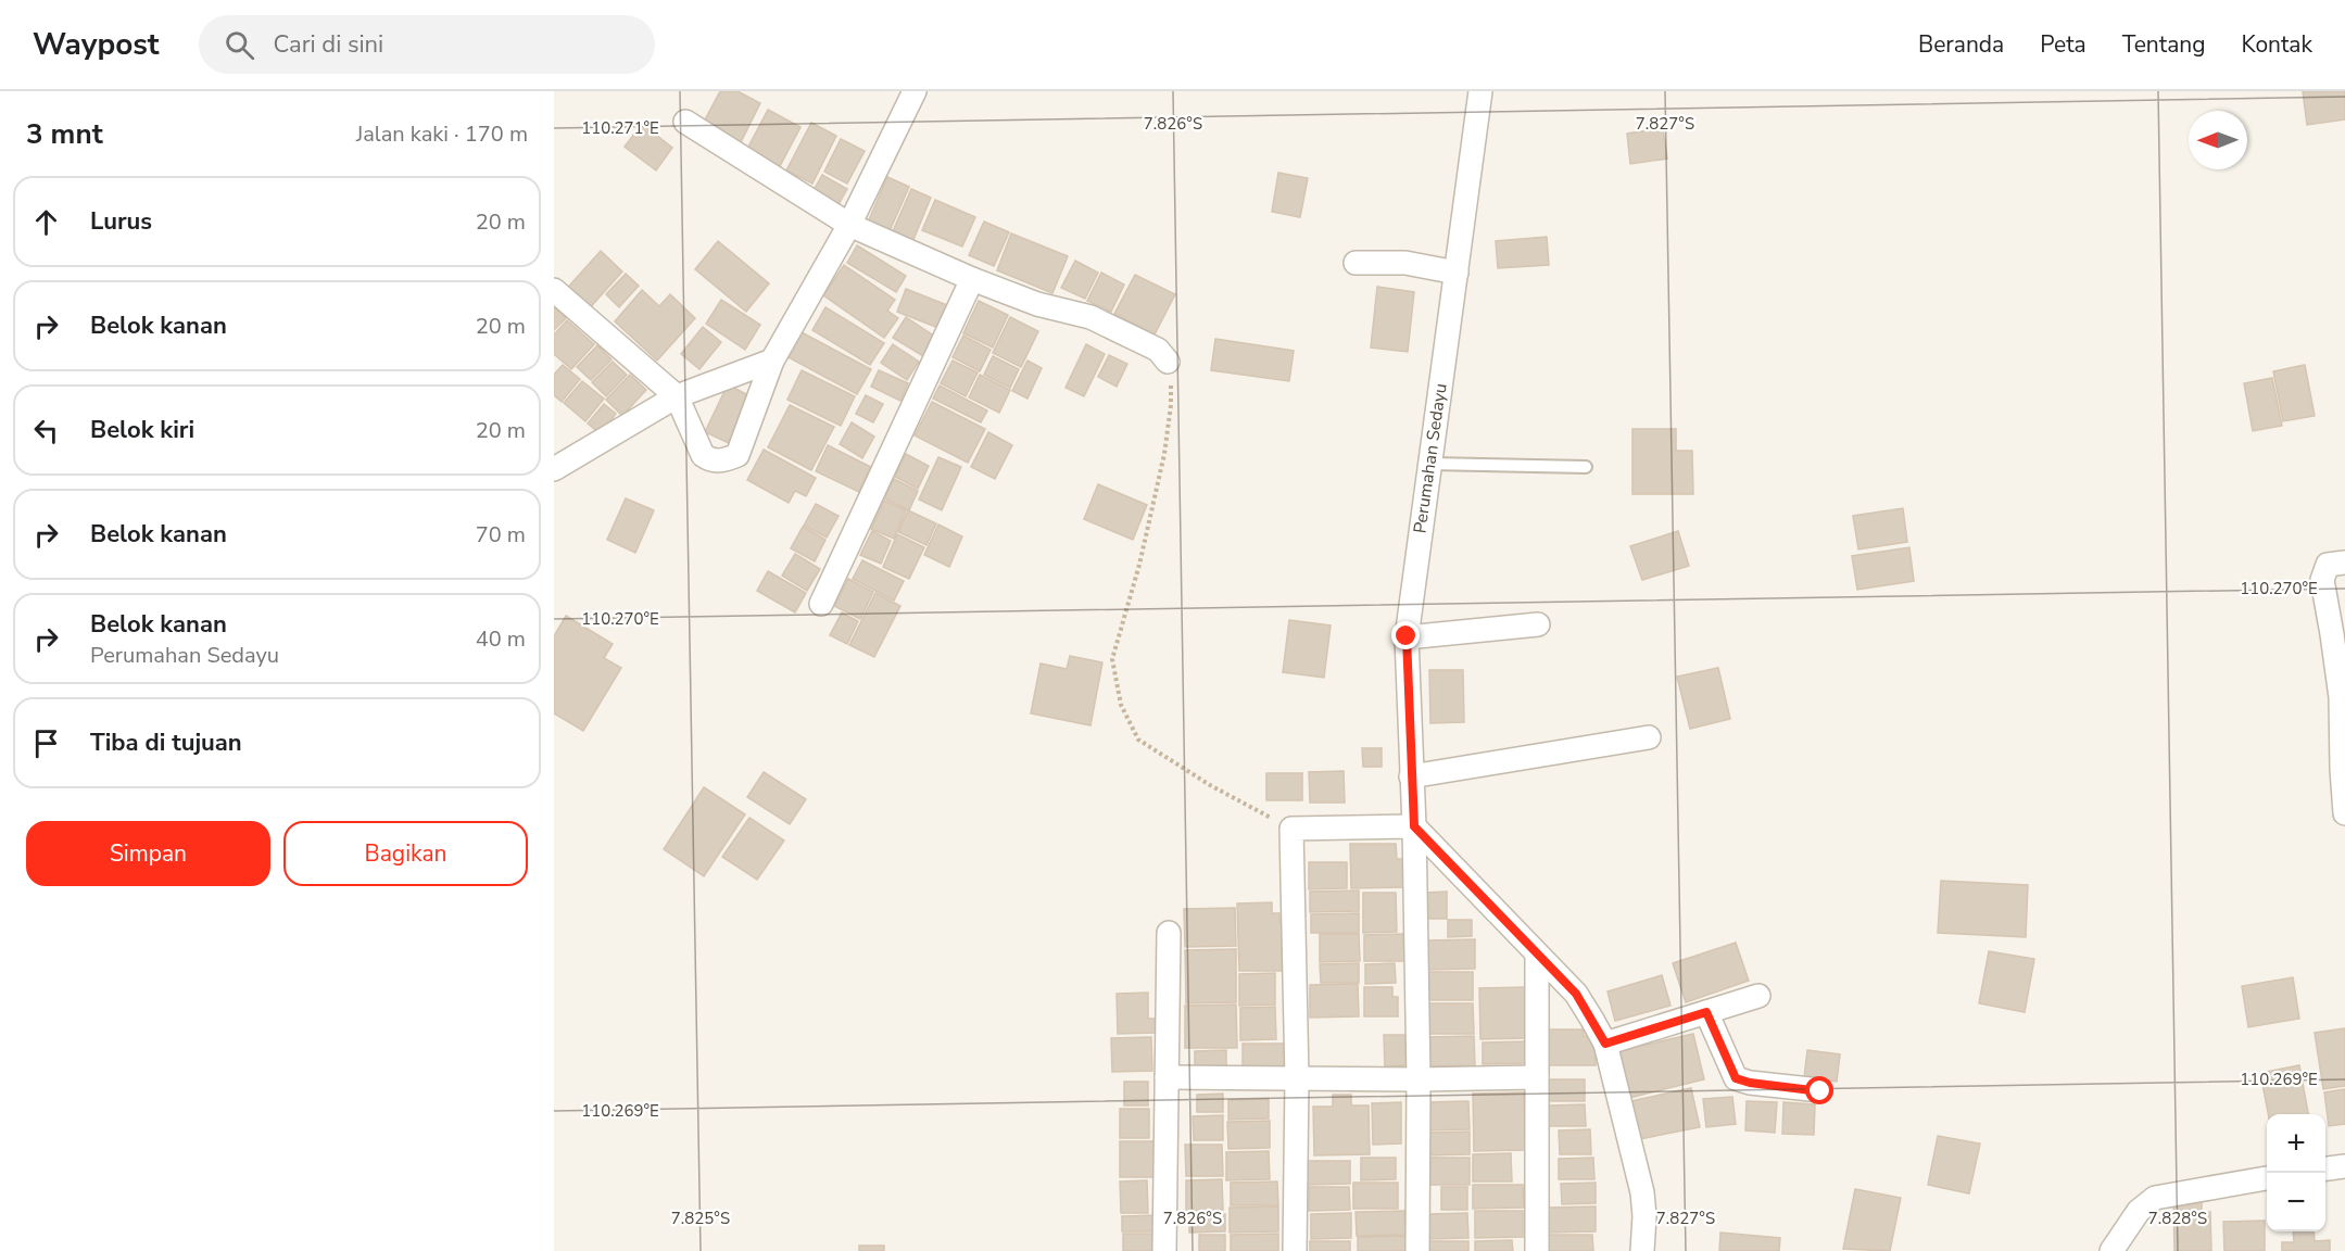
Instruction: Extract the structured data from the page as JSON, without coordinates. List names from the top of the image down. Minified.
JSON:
{"streets":{"street":["Perumahan Sedayu"]},"north":"left","page":{"header":"Waypost","search":"Cari di sini","nav":["Beranda","Peta","Tentang","Kontak"],"heading":["3 mnt","Jalan kaki · 170 m"],"list":[["Lurus","20 m"],["Belok kanan","20 m"],["Belok kiri","20 m"],["Belok kanan","70 m"],["Belok kanan","Perumahan Sedayu","40 m"],"Tiba di tujuan"],"buttons":["Simpan","Bagikan"],"map_buttons":["+","−"]},"coordinates":["7.826°S","7.827°S","110.271°E","110.270°E","110.269°E","7.825°S","7.828°S"]}
